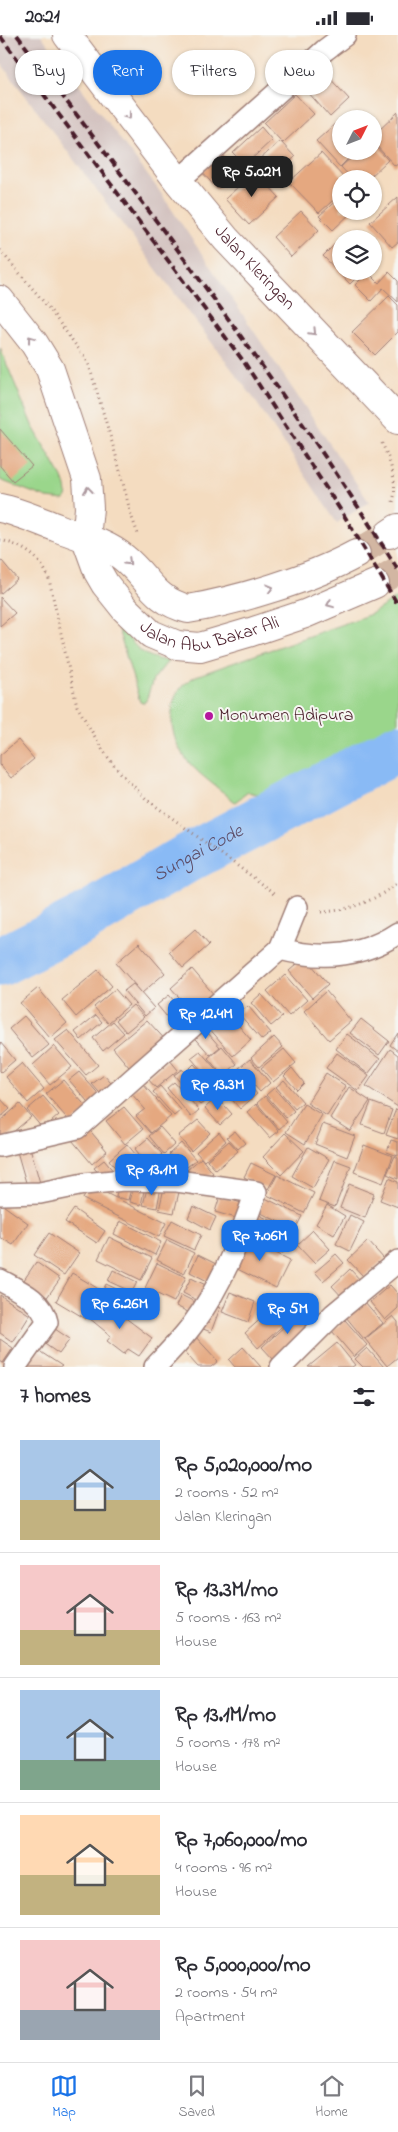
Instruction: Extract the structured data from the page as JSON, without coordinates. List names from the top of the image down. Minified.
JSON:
{"streets":{"main road":["Jalan Kleringan","Jalan Abu Bakar Ali"]},"one_way":["Jalan Kleringan"],"water":["Sungai Code"],"places":["Monumen Adipura"],"north":"top right","page":{"status":"20:21","chip":["Buy","Rent","Filters","New"],"price":["Rp 5.02M","Rp 12.4M","Rp 13.3M","Rp 13.1M","Rp 7.06M","Rp 6.26M","Rp 5M"],"heading":"7 homes","list":[{"name":"Rp 5,020,000/mo","note":"2 rooms · 52 m² · Jalan Kleringan"},{"name":"Rp 13.3M/mo","note":"5 rooms · 163 m² · House"},{"name":"Rp 13.1M/mo","note":"5 rooms · 178 m² · House"},{"name":"Rp 7,060,000/mo","note":"4 rooms · 96 m² · House"},{"name":"Rp 5,000,000/mo","note":"2 rooms · 54 m² · Apartment"}],"tabs":["Map","Saved","Home"]}}
